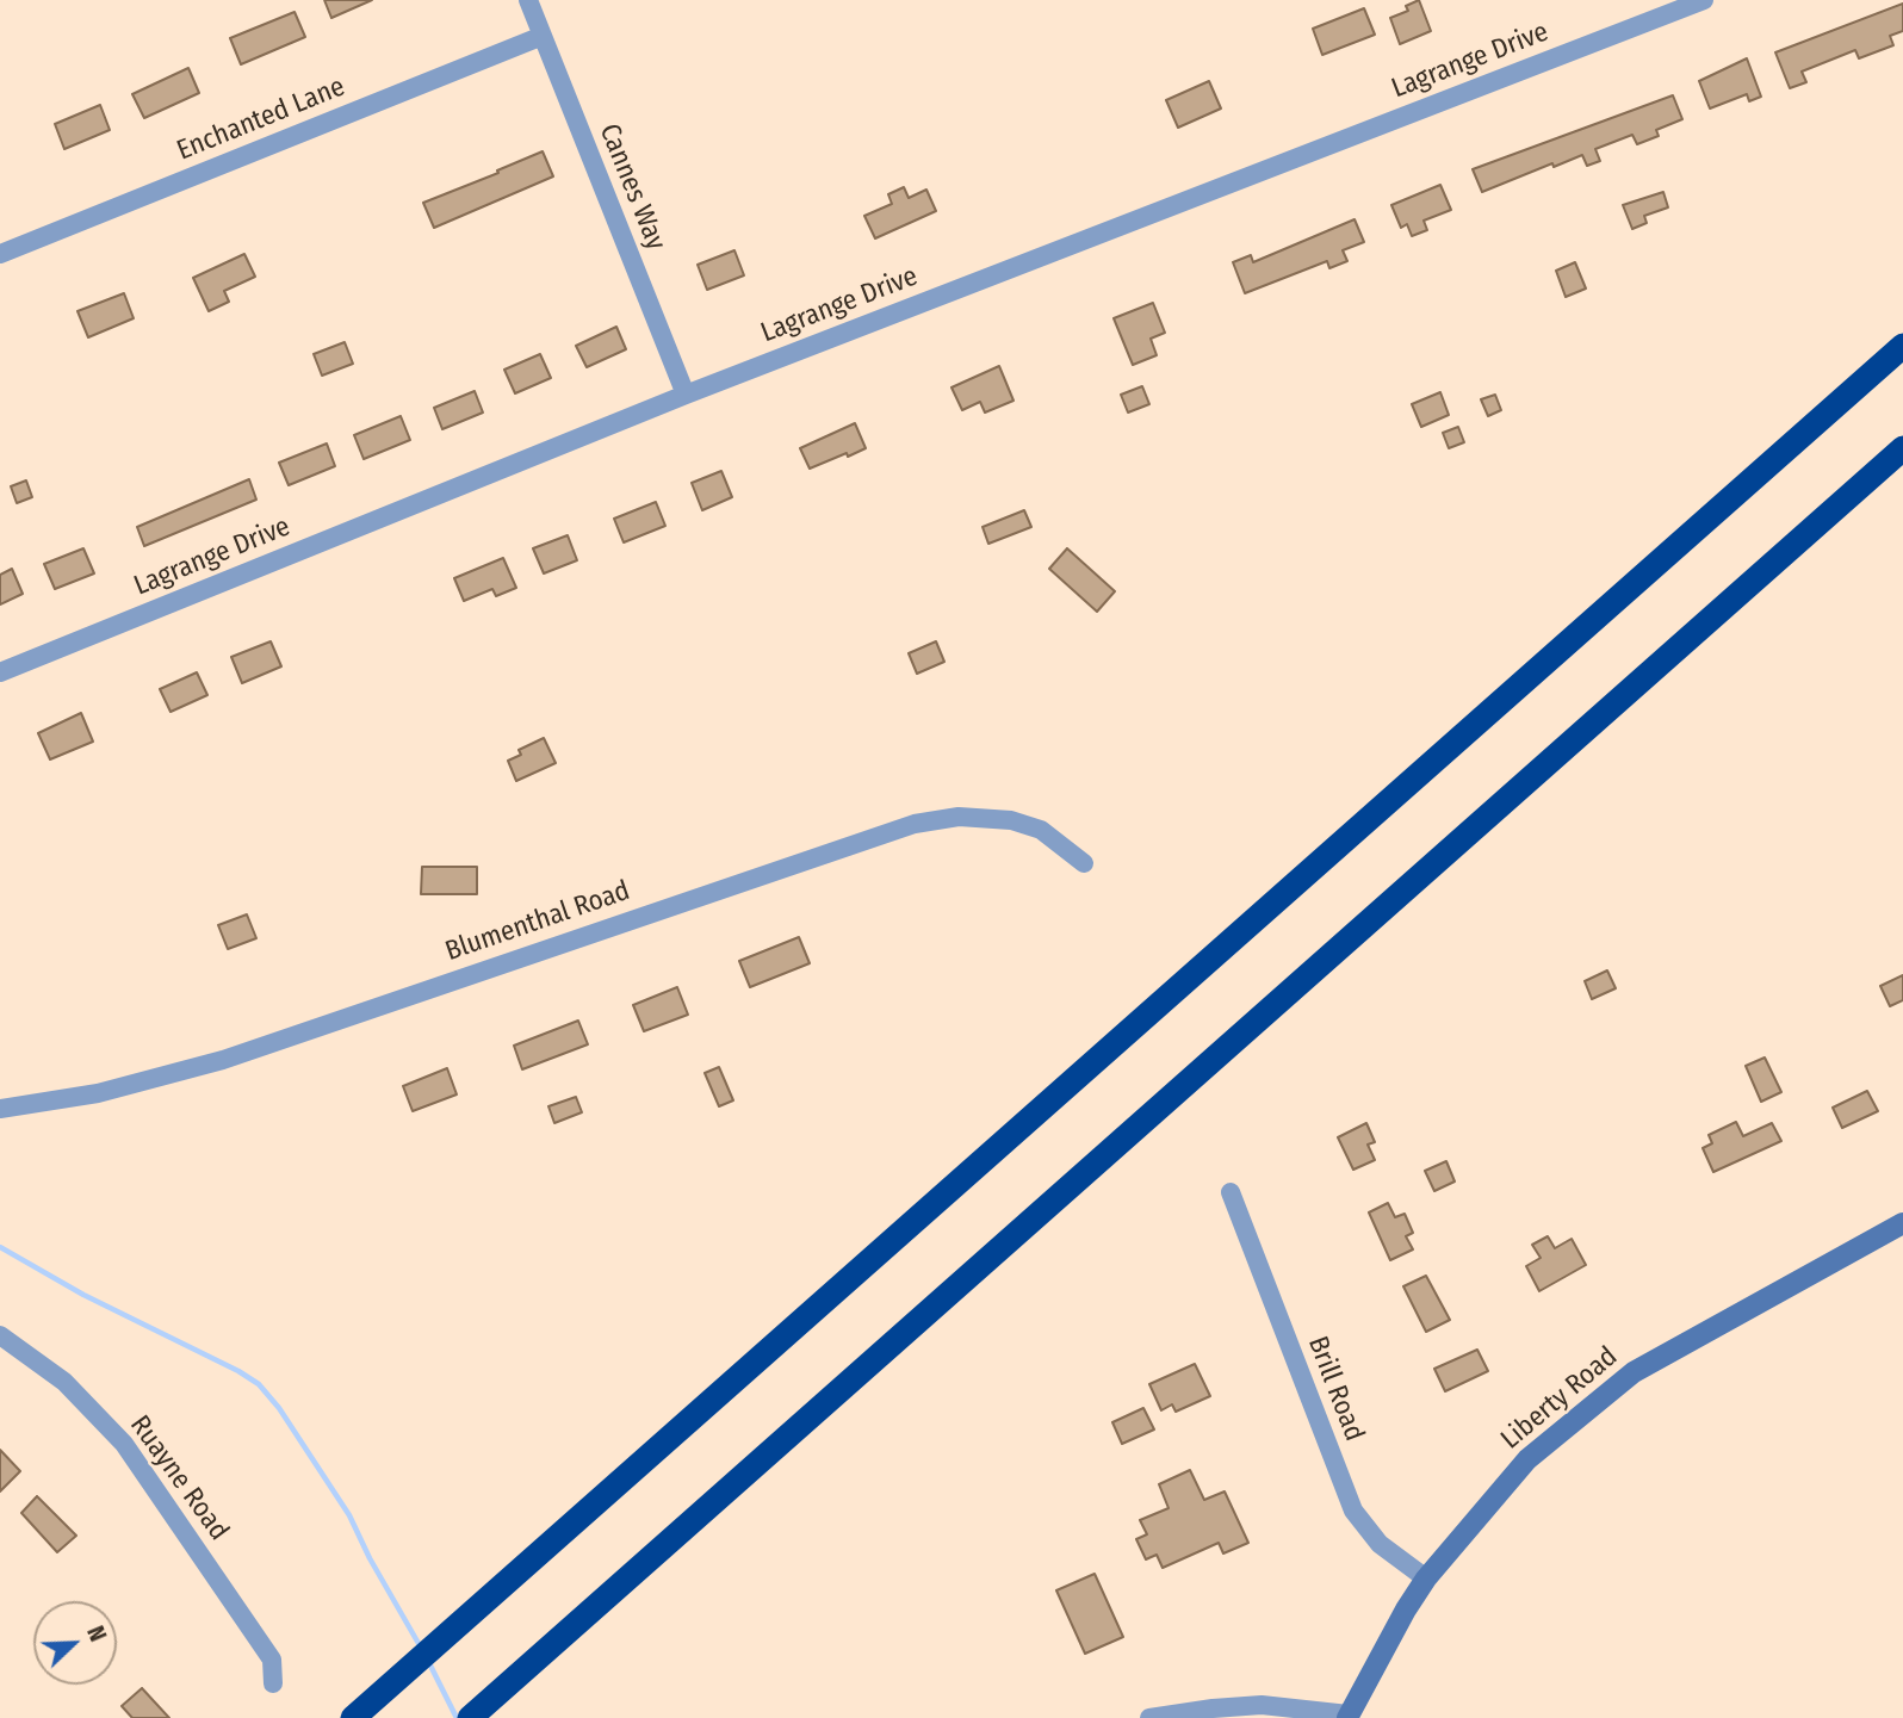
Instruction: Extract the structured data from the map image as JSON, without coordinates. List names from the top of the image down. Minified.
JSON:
{"streets":{"street":["Lagrange Drive","Enchanted Lane","Cannes Way","Blumenthal Road","Brill Road","Liberty Road","Ruayne Road"]},"crossings":[["Lagrange Drive","Cannes Way"],["Enchanted Lane","Cannes Way"],["Brill Road","Liberty Road"]],"north":"top right"}
